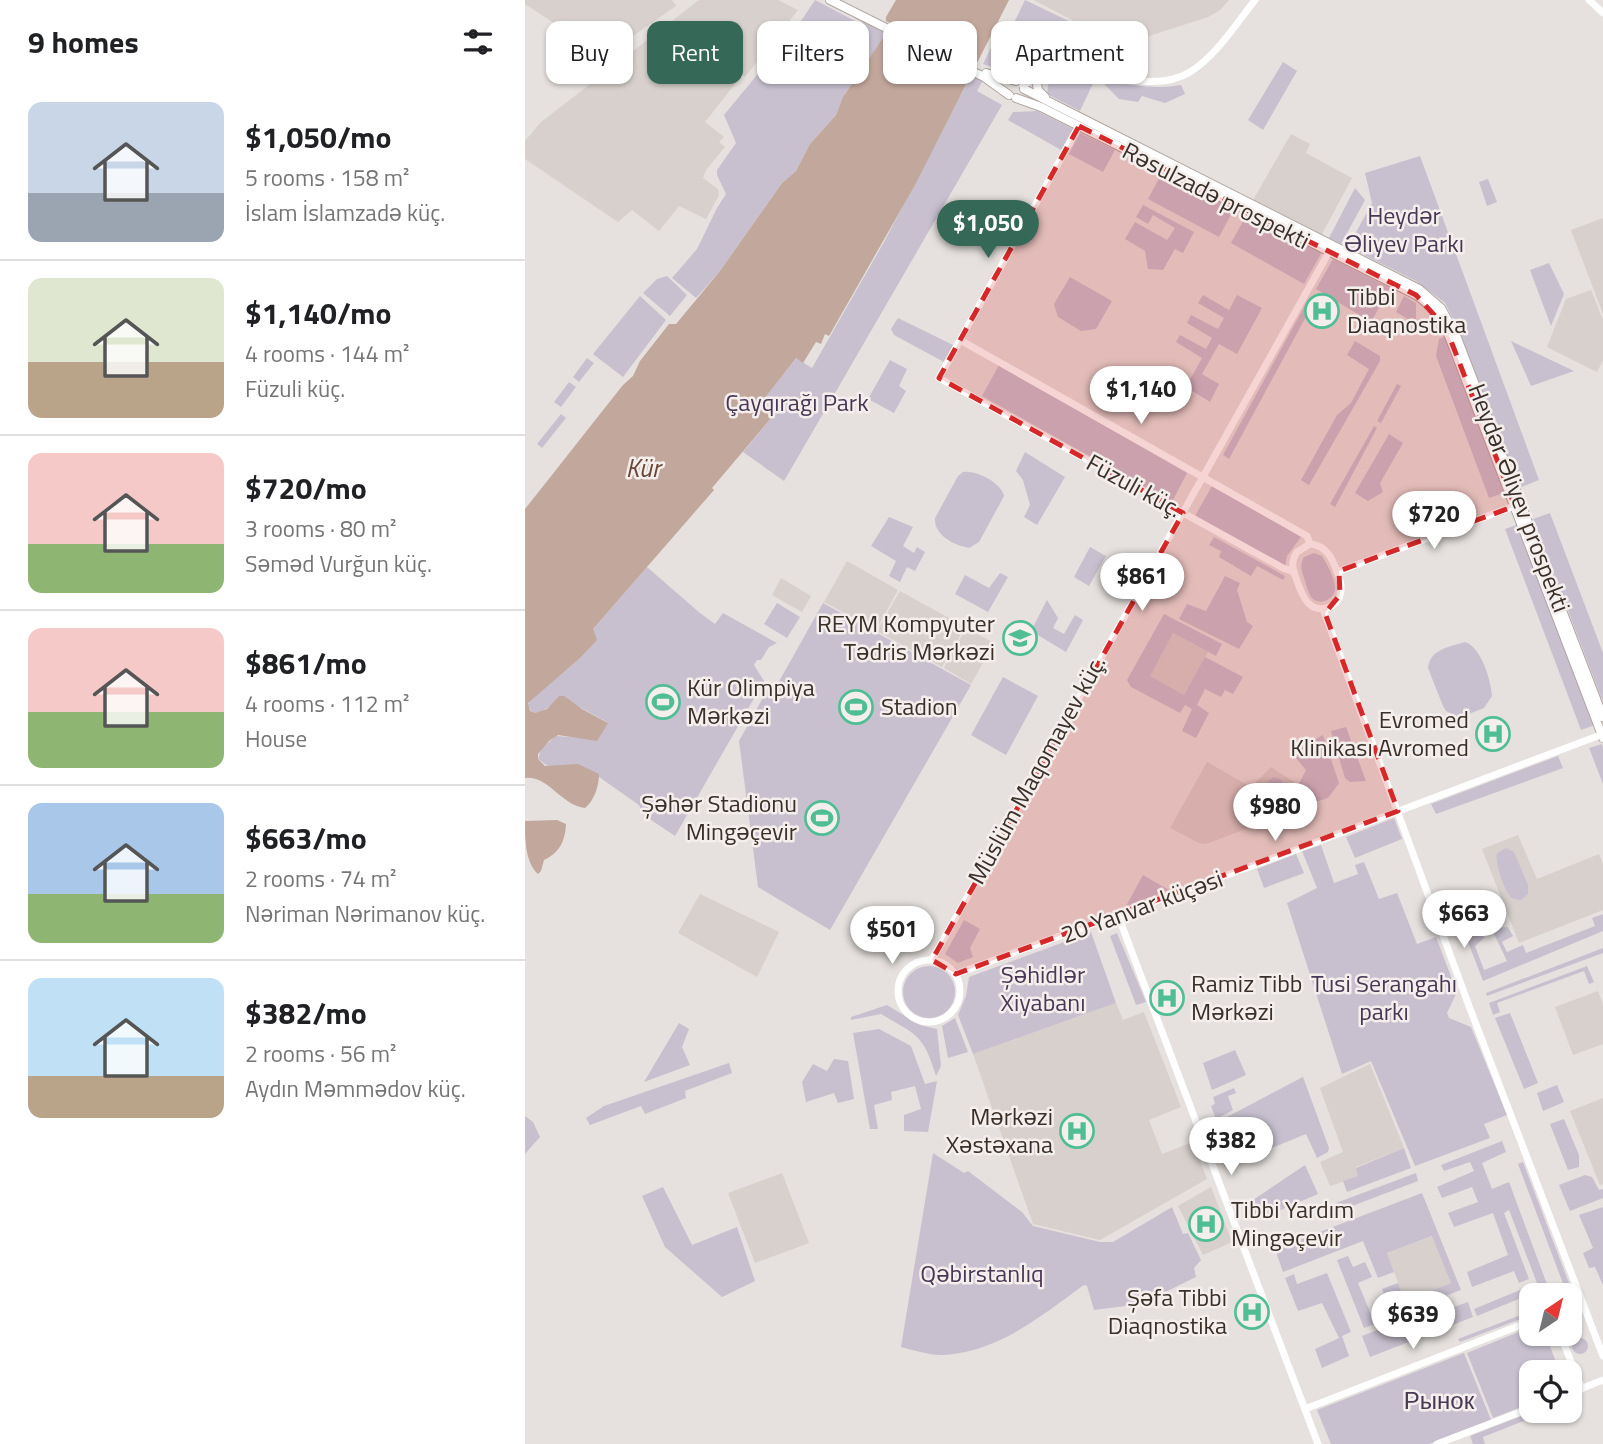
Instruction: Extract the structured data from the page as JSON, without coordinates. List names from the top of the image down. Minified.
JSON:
{"streets":{"main road":["Rəsulzadə prospekti","Heydər Əliyev prospekti"],"street":["Füzuli küç.","Müslüm Maqomayev küç.","20 Yanvar küçəsi"]},"crossings":[["Rəsulzadə prospekti","Heydər Əliyev prospekti"],["Rəsulzadə prospekti","Müslüm Maqomayev küç."],["Füzuli küç.","Müslüm Maqomayev küç."],["Heydər Əliyev prospekti","20 Yanvar küçəsi"],["Müslüm Maqomayev küç.","20 Yanvar küçəsi"]],"water":["Kür"],"parks":["Heydər Əliyev Parkı","Çayqırağı Park","Şəhidlər Xiyabanı","Tusi Serangahı parkı","Qəbirstanlıq","Рынок"],"places":{"hospital":["Tibbi Diaqnostika","Evromed Klinikası Avromed","Ramiz Tibb Mərkəzi","Mərkəzi Xəstəxana","Tibbi Yardım Mingəçevir","Şəfa Tibbi Diaqnostika"],"school or university":["REYM Kompyuter Tədris Mərkəzi"],"sports":["Kür Olimpiya Mərkəzi","Stadion","Şəhər Stadionu Mingəçevir"]},"north":"top right","page":{"heading":"9 homes","chip":["Buy","Rent","Filters","New","Apartment"],"list":[{"name":"$1,050/mo","note":"5 rooms · 158 m² · İslam İslamzadə küç."},{"name":"$1,140/mo","note":"4 rooms · 144 m² · Füzuli küç."},{"name":"$720/mo","note":"3 rooms · 80 m² · Səməd Vurğun küç."},{"name":"$861/mo","note":"4 rooms · 112 m² · House"},{"name":"$663/mo","note":"2 rooms · 74 m² · Nəriman Nərimanov küç."},{"name":"$382/mo","note":"2 rooms · 56 m² · Aydın Məmmədov küç."}],"price":["$1,050","$1,140","$720","$861","$980","$663","$501","$382","$639"]}}
